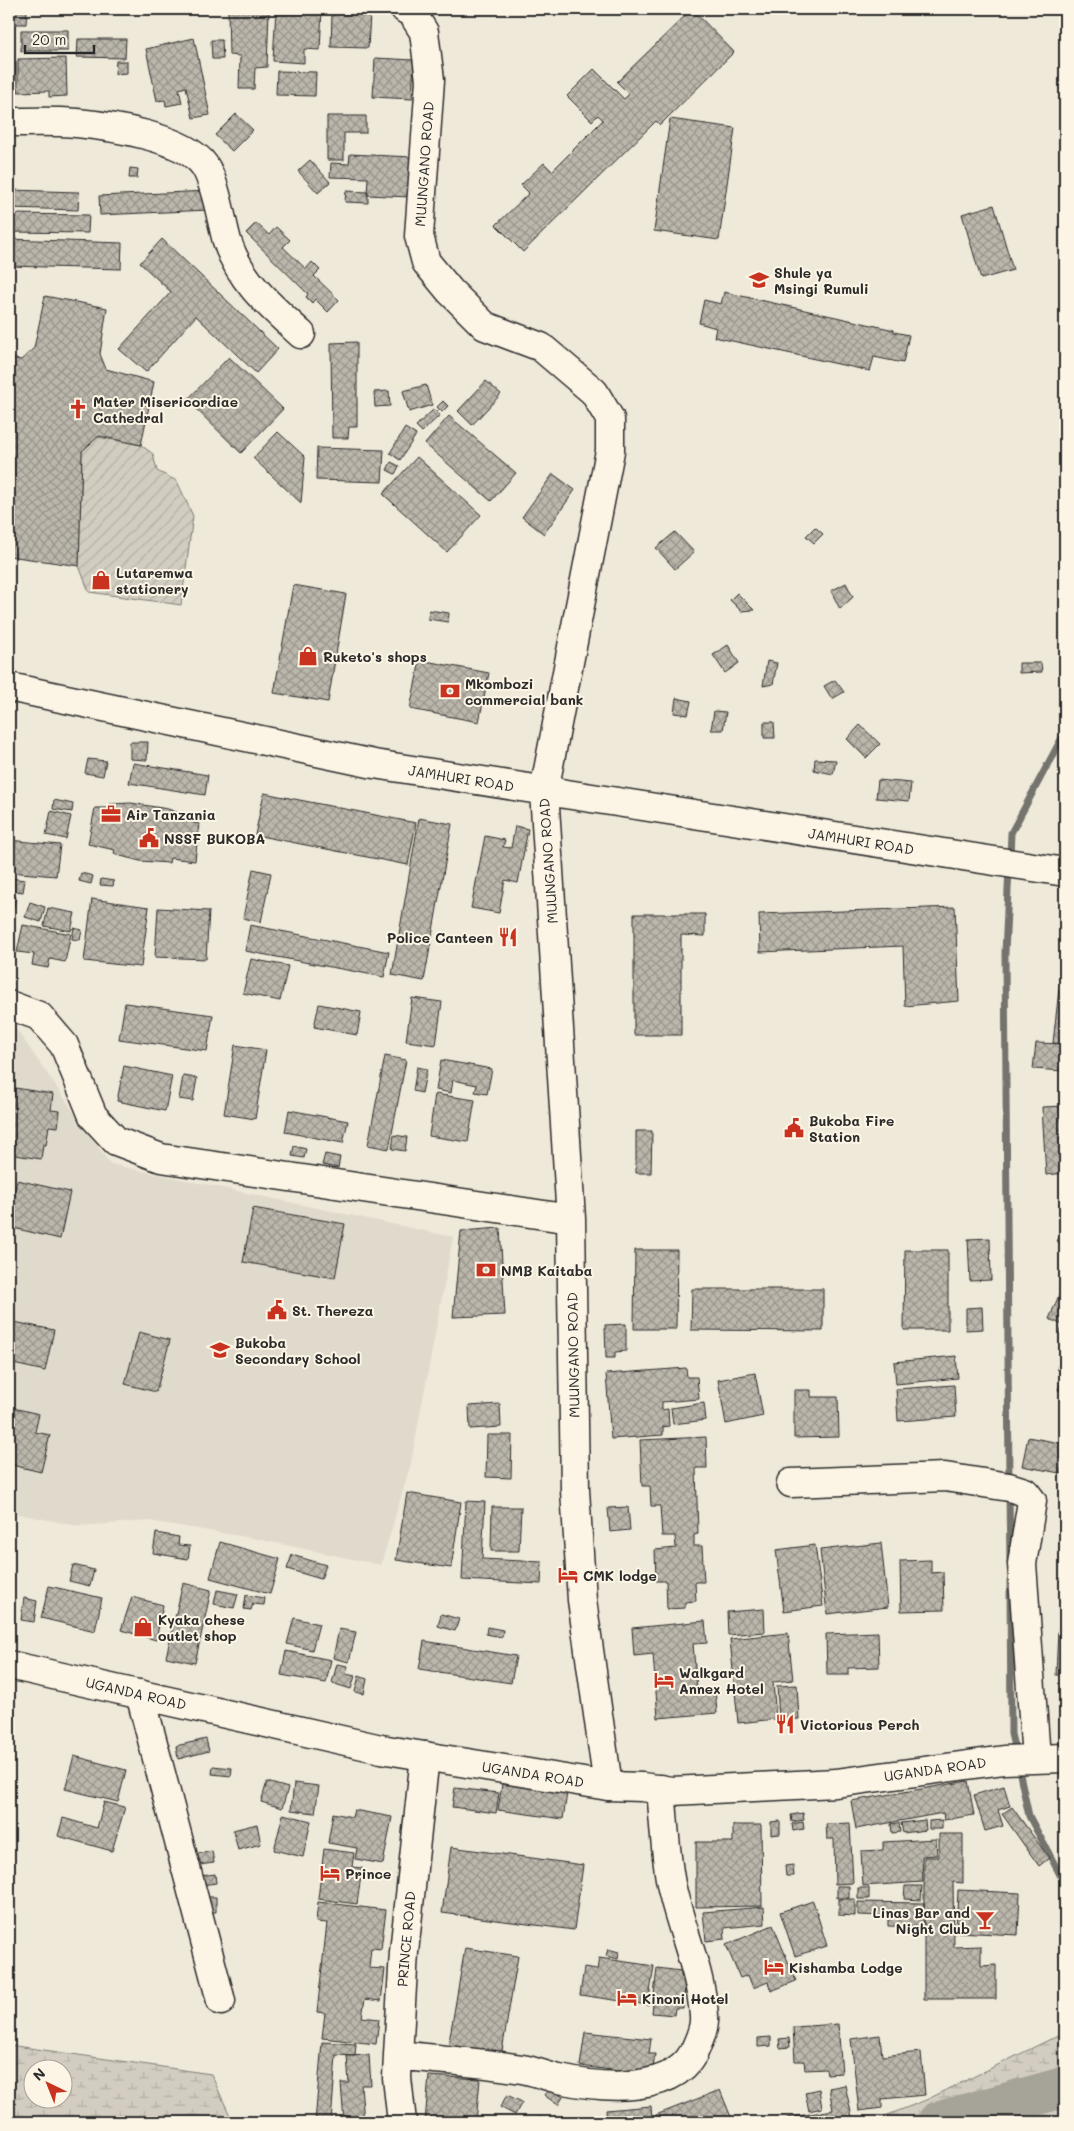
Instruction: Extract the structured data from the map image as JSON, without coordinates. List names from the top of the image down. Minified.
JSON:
{"streets":{"street":["MUUNGANO ROAD","JAMHURI ROAD","UGANDA ROAD","PRINCE ROAD"]},"crossings":[["MUUNGANO ROAD","JAMHURI ROAD"],["MUUNGANO ROAD","UGANDA ROAD"],["UGANDA ROAD","PRINCE ROAD"]],"places":{"school or university":["Shule ya Msingi Rumuli","Bukoba Secondary School"],"church":["Mater Misericordiae Cathedral"],"shop":["Lutaremwa stationery","Ruketo's shops","Kyaka chese outlet shop"],"bank":["Mkombozi commercial bank","NMB Kaitaba"],"office":["Air Tanzania"],"public building":["NSSF BUKOBA","Bukoba Fire Station","St. Thereza"],"restaurant":["Police Canteen","Victorious Perch"],"hotel":["CMK lodge","Walkgard Annex Hotel","Prince","Kishamba Lodge","Kinoni Hotel"],"bar":["Linas Bar and Night Club"]},"scale_bar":"20 m","north":"top left"}
